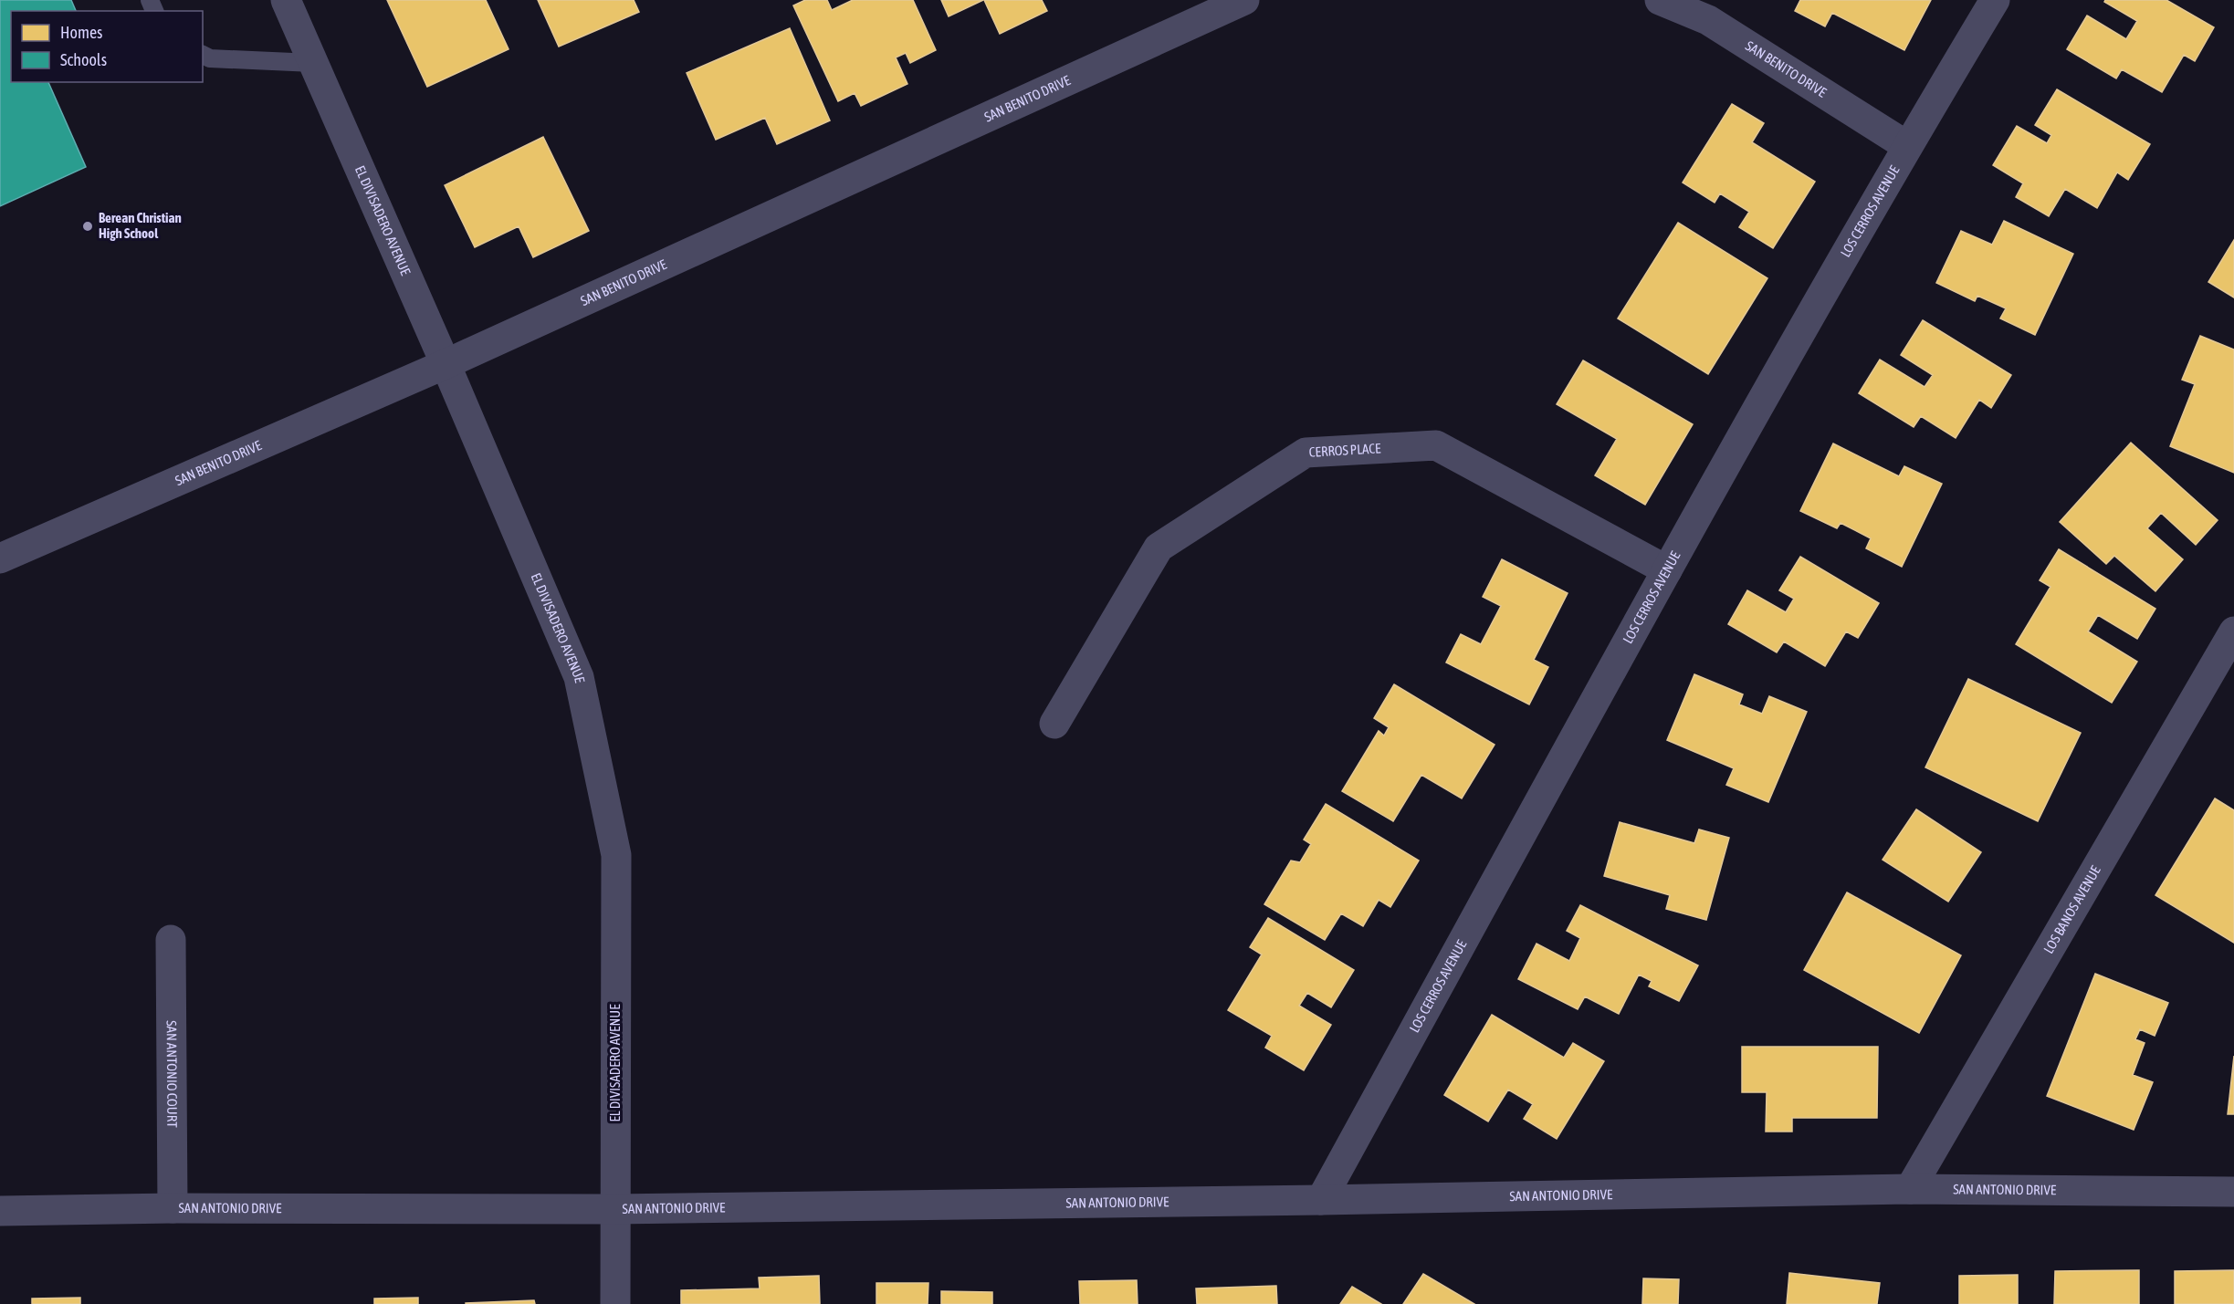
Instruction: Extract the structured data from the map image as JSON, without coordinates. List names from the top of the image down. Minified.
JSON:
{"streets":{"street":["SAN BENITO DRIVE","LOS CERROS AVENUE","EL DIVISADERO AVENUE","CERROS PLACE","LOS BANOS AVENUE","SAN ANTONIO COURT","SAN ANTONIO DRIVE"]},"crossings":[["SAN BENITO DRIVE","LOS CERROS AVENUE"],["SAN BENITO DRIVE","EL DIVISADERO AVENUE"],["LOS CERROS AVENUE","CERROS PLACE"],["LOS CERROS AVENUE","SAN ANTONIO DRIVE"],["EL DIVISADERO AVENUE","SAN ANTONIO DRIVE"],["LOS BANOS AVENUE","SAN ANTONIO DRIVE"],["SAN ANTONIO COURT","SAN ANTONIO DRIVE"]],"places":["Berean Christian High School"],"legend":["Homes","Schools"]}
